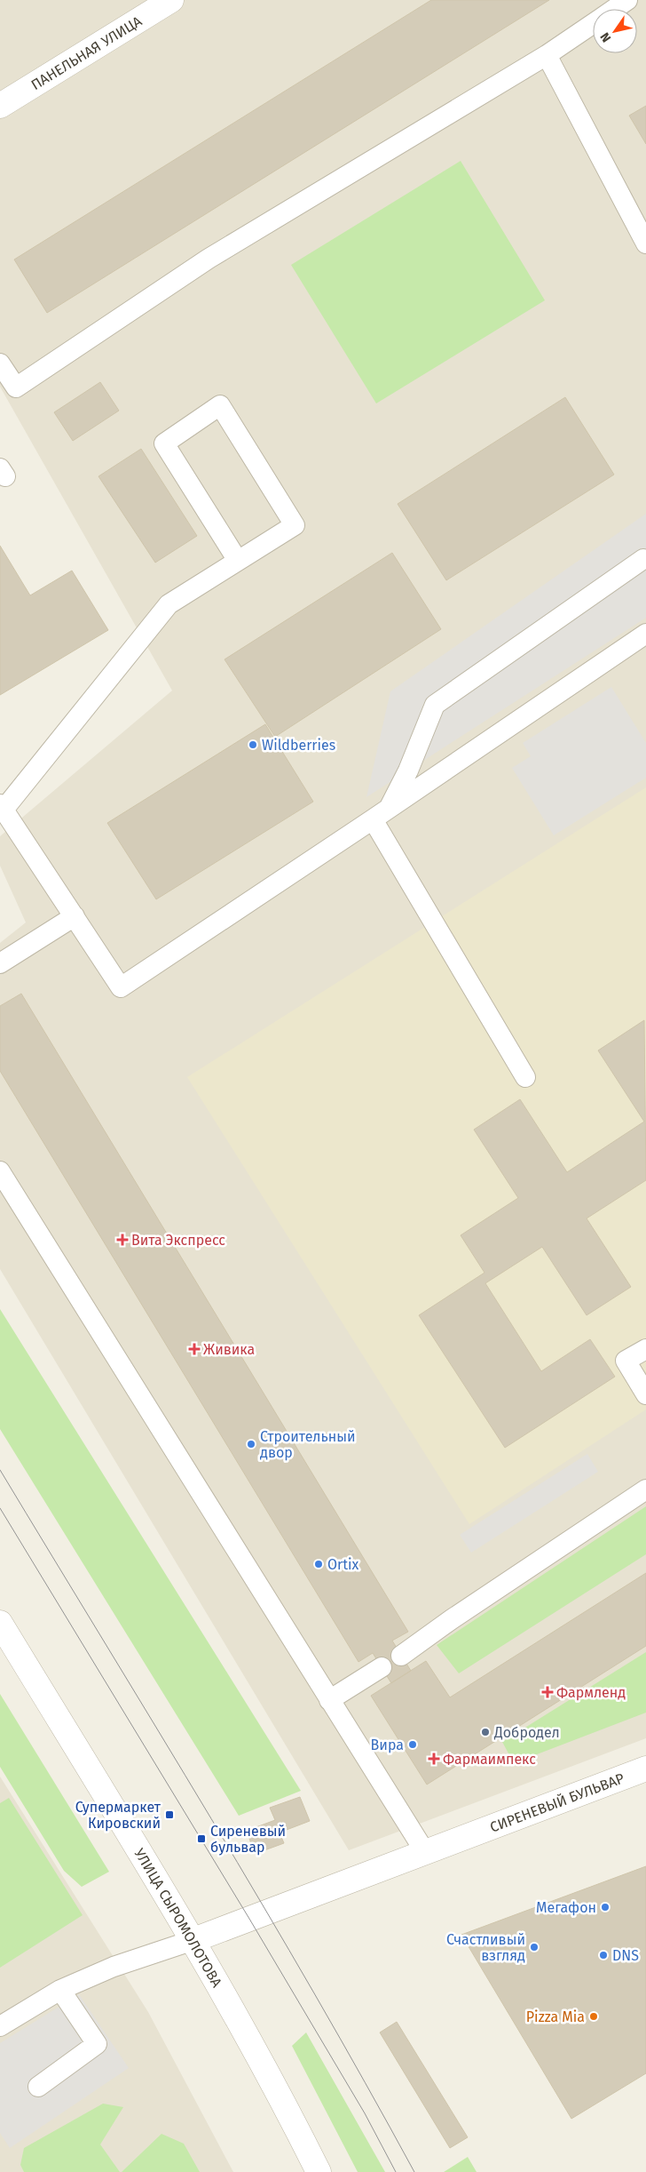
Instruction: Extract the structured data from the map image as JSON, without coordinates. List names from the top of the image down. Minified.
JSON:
{"streets":{"street":["ПАНЕЛЬНАЯ УЛИЦА","СИРЕНЕВЫЙ БУЛЬВАР","УЛИЦА СЫРОМОЛОТОВА"]},"crossings":[["СИРЕНЕВЫЙ БУЛЬВАР","УЛИЦА СЫРОМОЛОТОВА"]],"places":{"other":["Wildberries","Строительный двор","Ortix","Добродел","Вира","Мегафон","Счастливый взгляд","DNS","Pizza Mia"],"health":["Вита Экспресс","Живика","Фармленд","Фармаимпекс"],"transit":["Супермаркет Кировский","Сиреневый бульвар"]},"north":"bottom left"}
